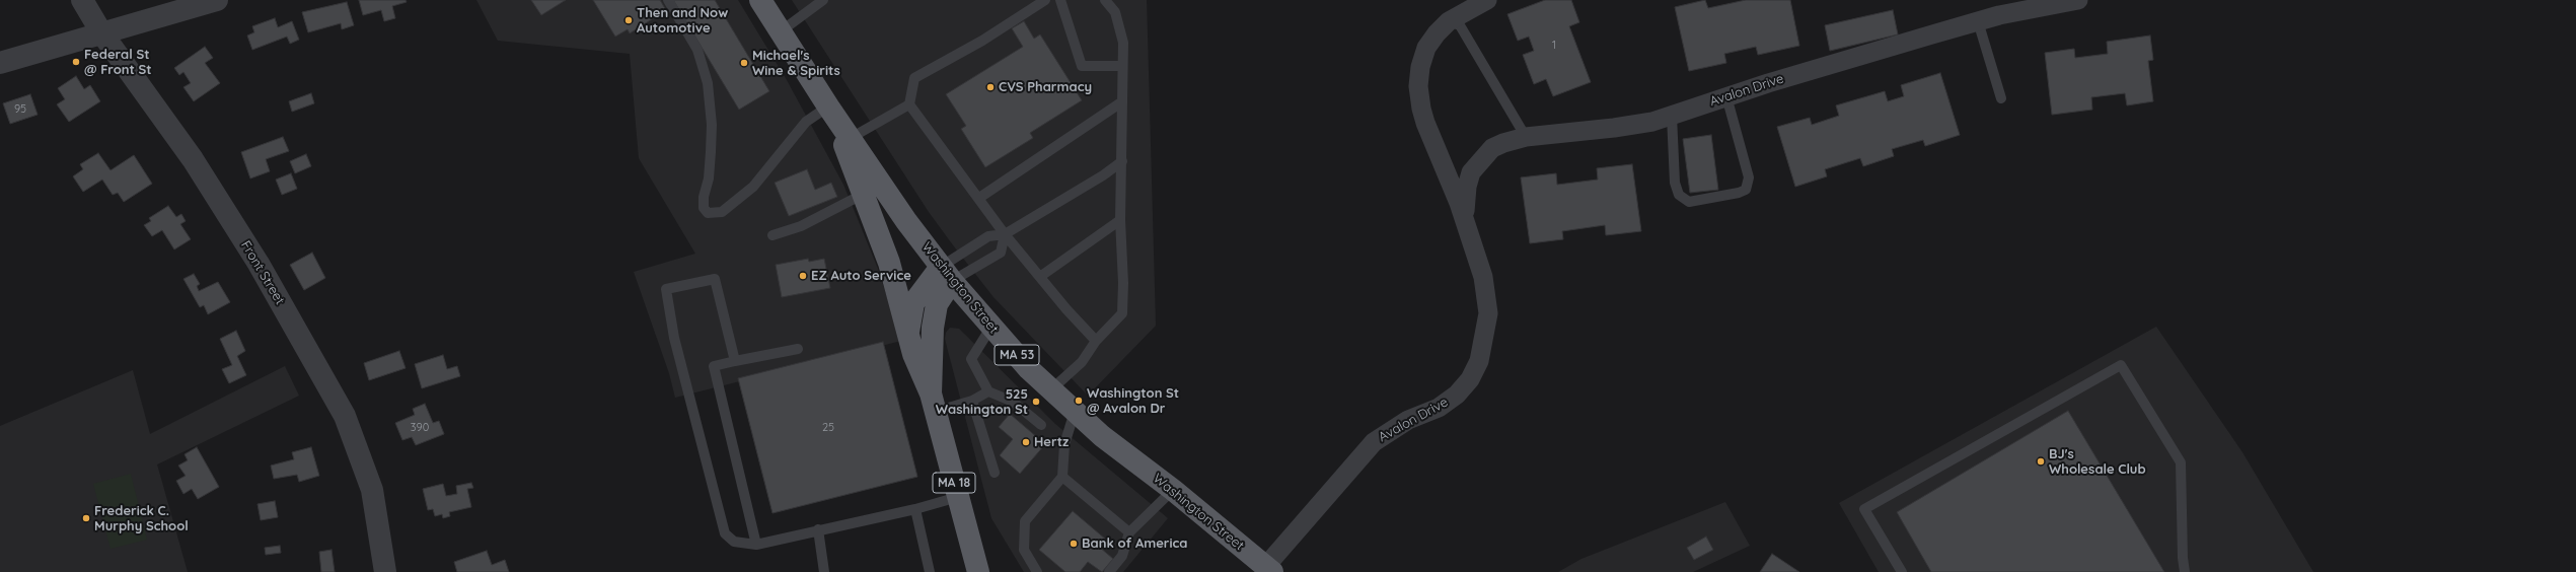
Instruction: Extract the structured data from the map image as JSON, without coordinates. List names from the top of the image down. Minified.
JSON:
{"streets":{"main road":["Washington Street","MA 53","MA 18"],"street":["Avalon Drive","Front Street"]},"crossings":[["Avalon Drive","Washington Street"],["Washington Street","MA 18"]],"places":["Then and Now Automotive","Federal St @ Front St","Michael's Wine & Spirits","CVS Pharmacy","EZ Auto Service","Washington St @ Avalon Dr","525 Washington St","Hertz","BJ's Wholesale Club","Frederick C. Murphy School","Bank of America"],"house_numbers":["1","95","390","25"]}
